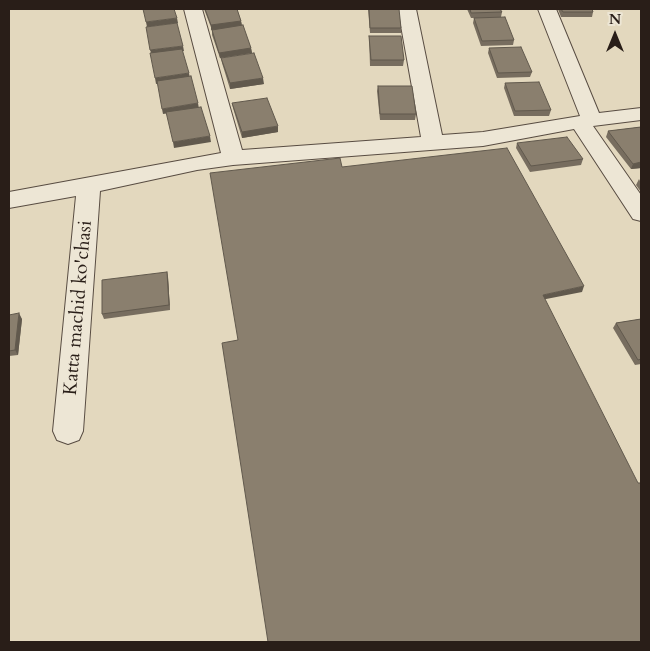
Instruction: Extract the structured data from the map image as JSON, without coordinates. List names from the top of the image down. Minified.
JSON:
{"streets":{"street":["Katta machid ko'chasi"]},"north":"top"}
